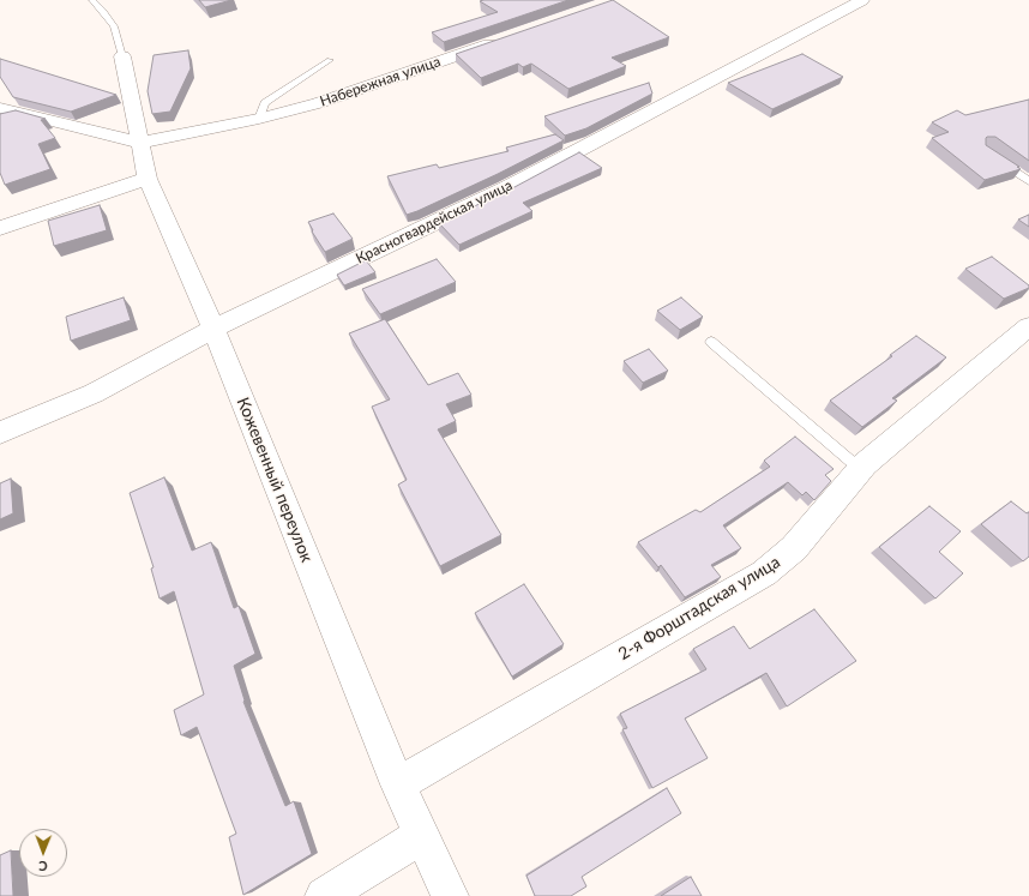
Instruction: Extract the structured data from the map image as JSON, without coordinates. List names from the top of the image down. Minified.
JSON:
{"streets":{"street":["Набережная улица","Красногвардейская улица","Кожевенный переулок","2-я Форштадская улица"]},"crossings":[["Набережная улица","Кожевенный переулок"],["Красногвардейская улица","Кожевенный переулок"],["Кожевенный переулок","2-я Форштадская улица"]],"north":"bottom"}
